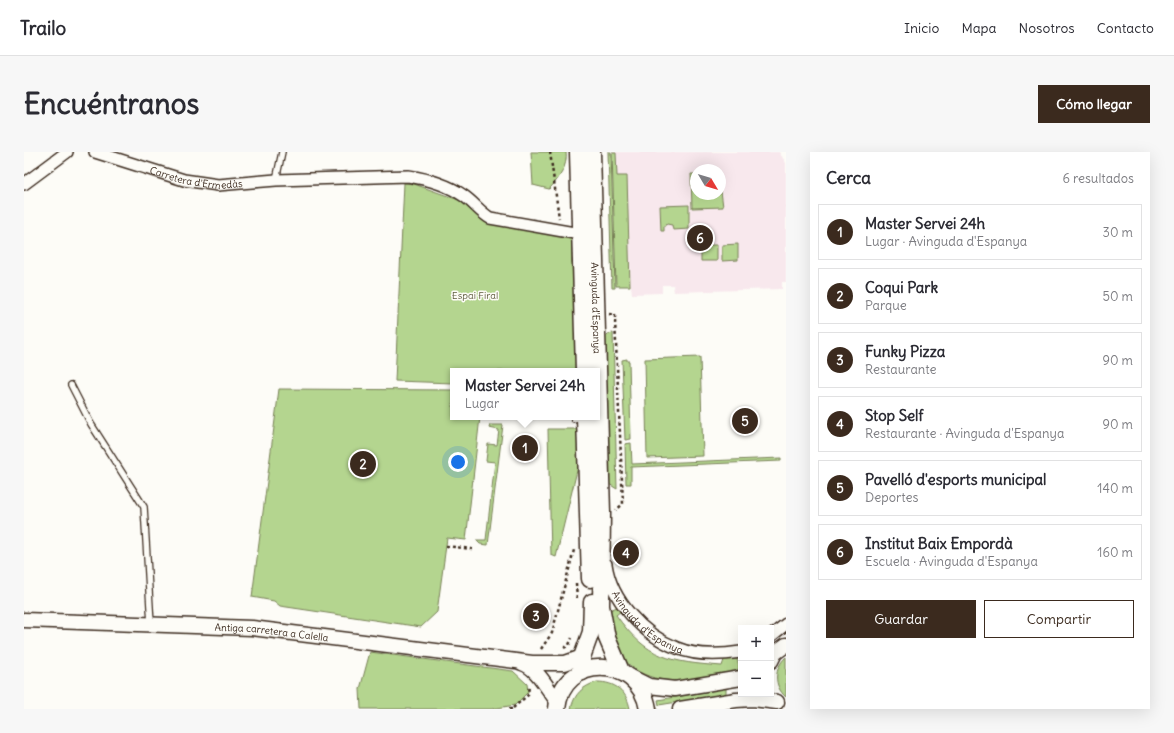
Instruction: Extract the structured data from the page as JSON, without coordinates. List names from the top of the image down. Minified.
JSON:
{"streets":{"main road":["Avinguda d'Espanya"],"street":["Carretera d'Ermedàs","Antiga carretera a Calella"]},"crossings":[["Carretera d'Ermedàs","Avinguda d'Espanya"]],"parks":["Espai Firal"],"north":"bottom right","page":{"header":"Trailo","nav":["Inicio","Mapa","Nosotros","Contacto"],"buttons":["Cómo llegar",["Guardar","Compartir"]],"title":"Encuéntranos","heading":["Cerca","6 resultados"],"list":[{"mark":"1","name":"Master Servei 24h","note":"Lugar · Avinguda d'Espanya","value":"30 m"},{"mark":"2","name":"Coqui Park","note":"Parque","value":"50 m"},{"mark":"3","name":"Funky Pizza","note":"Restaurante","value":"90 m"},{"mark":"4","name":"Stop Self","note":"Restaurante · Avinguda d'Espanya","value":"90 m"},{"mark":"5","name":"Pavelló d'esports municipal","note":"Deportes","value":"140 m"},{"mark":"6","name":"Institut Baix Empordà","note":"Escuela · Avinguda d'Espanya","value":"160 m"}],"pins":["6","5","1","2","4","3"],"popup":["Master Servei 24h","Lugar"],"map_buttons":["+","−"]}}
